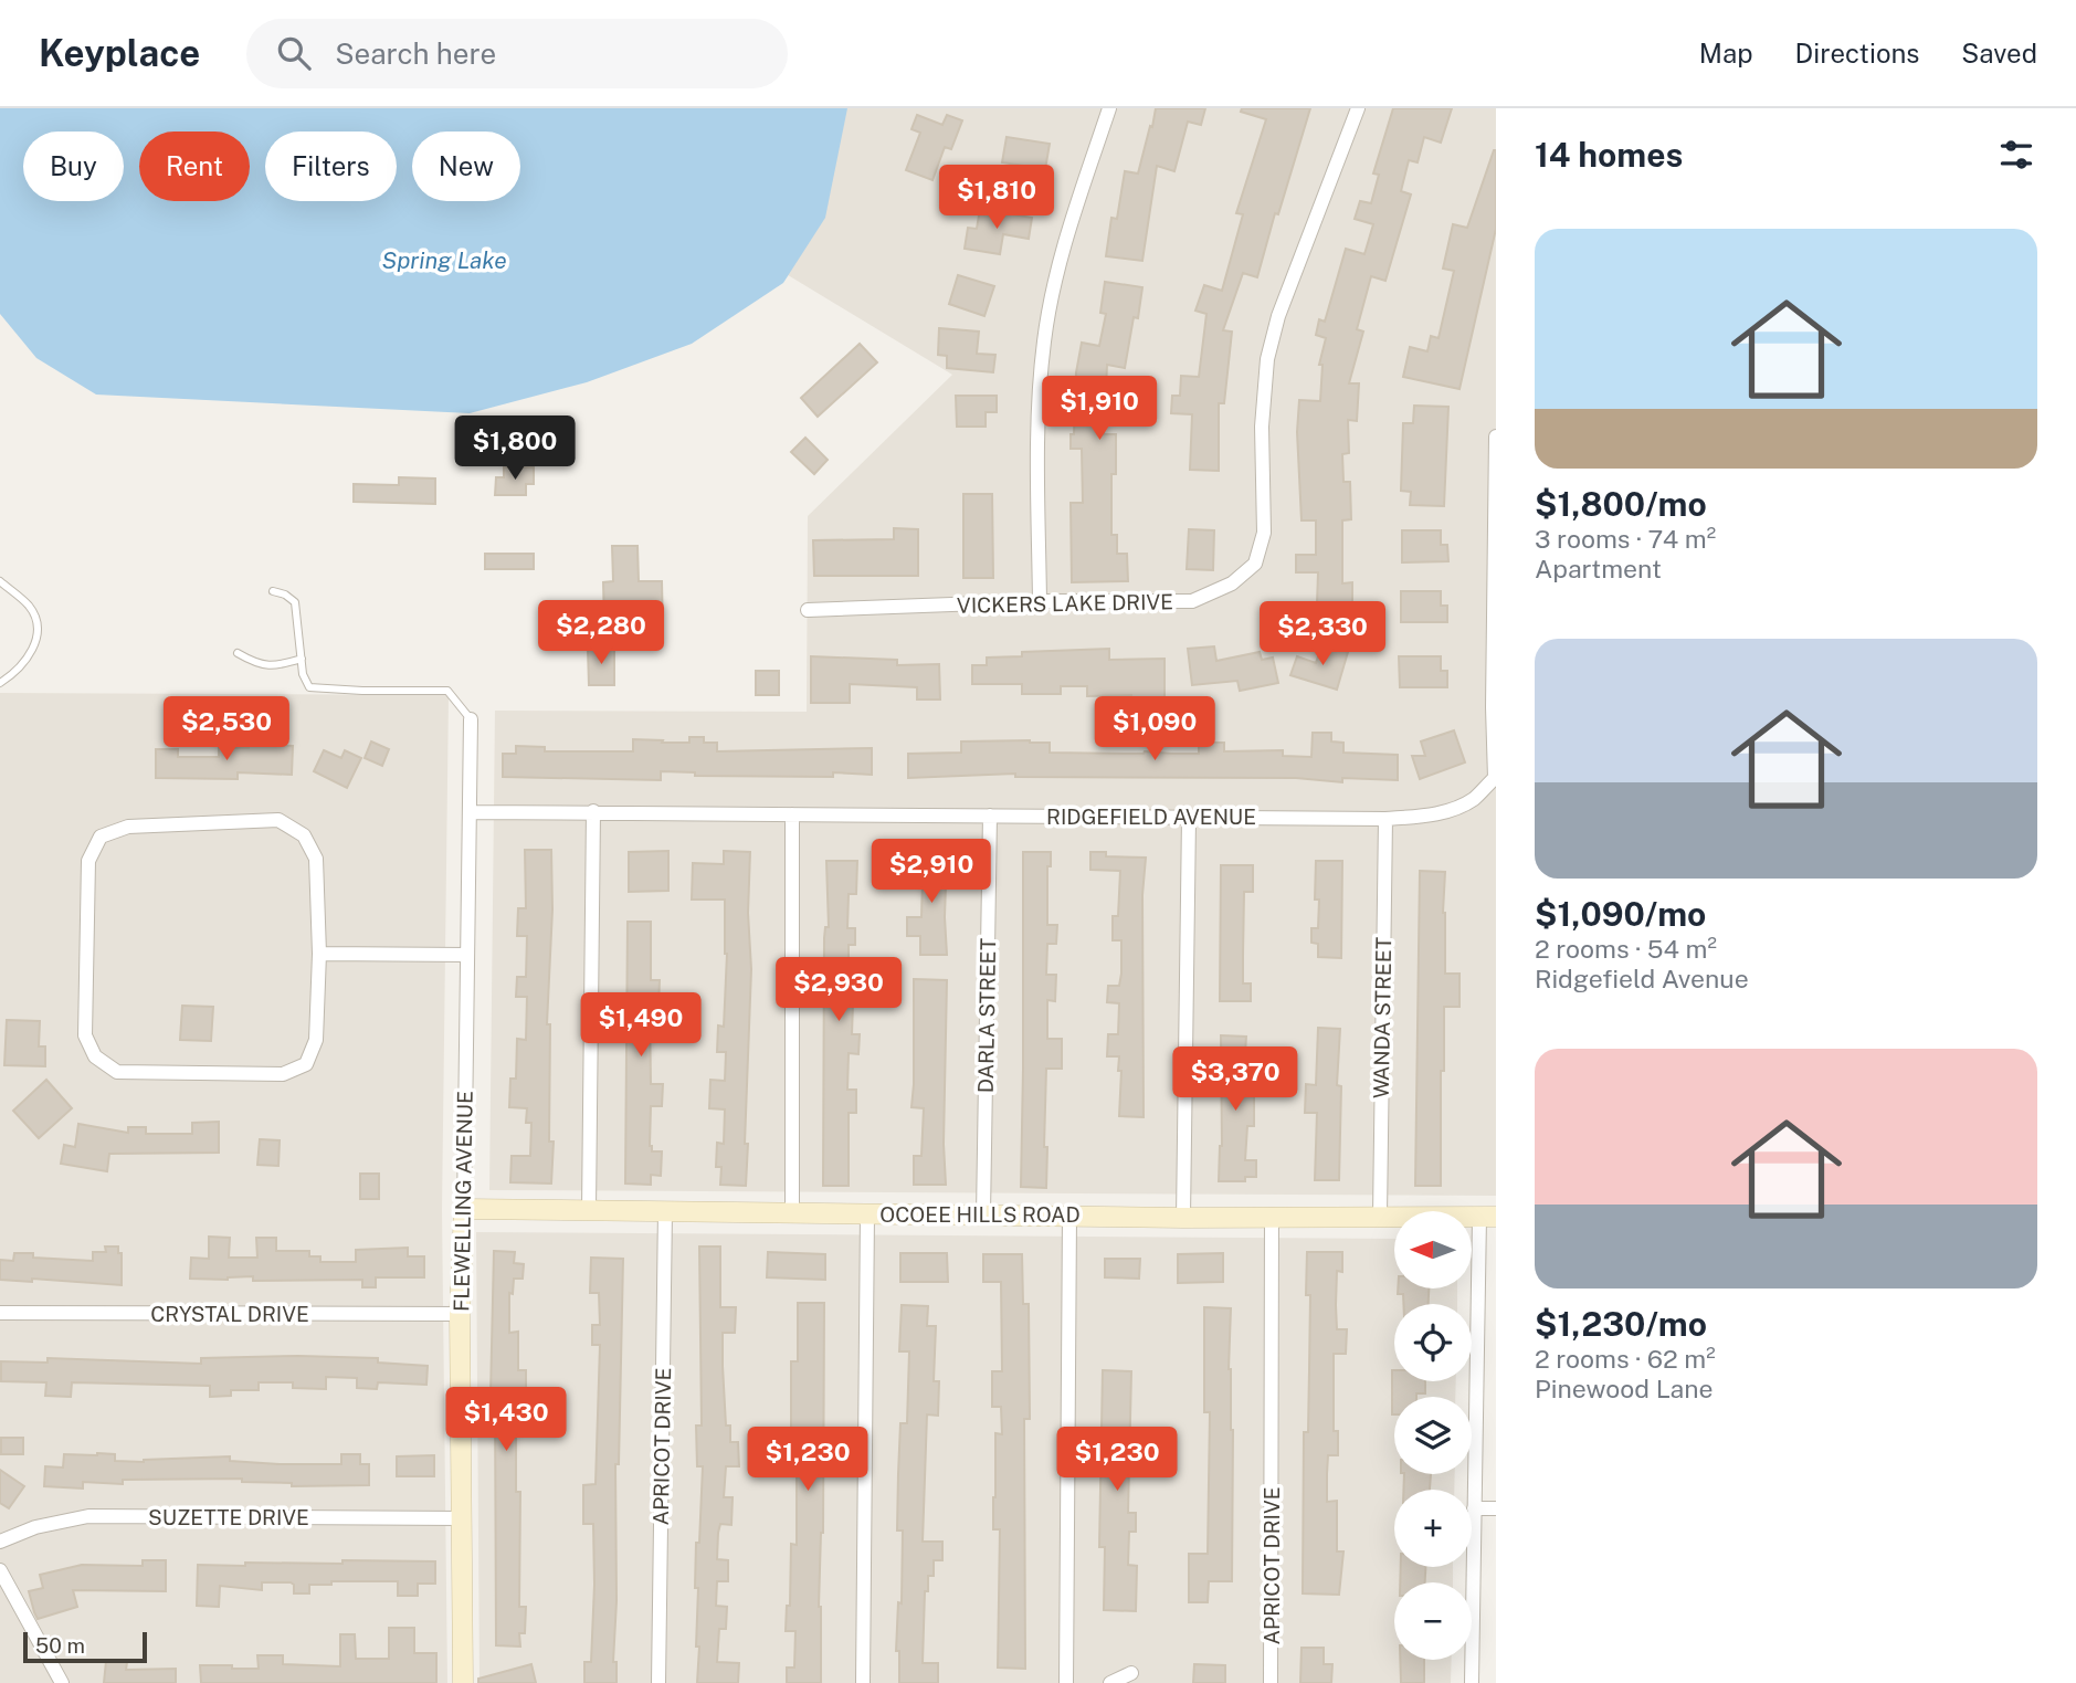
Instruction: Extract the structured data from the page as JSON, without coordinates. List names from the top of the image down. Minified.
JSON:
{"streets":{"street":["VICKERS LAKE DRIVE","RIDGEFIELD AVENUE","DARLA STREET","WANDA STREET","FLEWELLING AVENUE","OCOEE HILLS ROAD","CRYSTAL DRIVE","APRICOT DRIVE","SUZETTE DRIVE"]},"crossings":[["RIDGEFIELD AVENUE","DARLA STREET"],["RIDGEFIELD AVENUE","WANDA STREET"],["RIDGEFIELD AVENUE","FLEWELLING AVENUE"],["DARLA STREET","OCOEE HILLS ROAD"],["WANDA STREET","OCOEE HILLS ROAD"],["FLEWELLING AVENUE","OCOEE HILLS ROAD"],["FLEWELLING AVENUE","CRYSTAL DRIVE"],["FLEWELLING AVENUE","SUZETTE DRIVE"],["OCOEE HILLS ROAD","APRICOT DRIVE"]],"water":["Spring Lake"],"scale_bar":"50 m","north":"left","page":{"header":"Keyplace","search":"Search here","nav":["Map","Directions","Saved"],"heading":"14 homes","chip":["Buy","Rent","Filters","New"],"price":["$1,810","$1,910","$1,800","$2,280","$2,330","$2,530","$1,090","$2,910","$2,930","$1,490","$3,370","$1,430","$1,230","$1,230"],"list":[{"name":"$1,800/mo","note":"3 rooms · 74 m² · Apartment"},{"name":"$1,090/mo","note":"2 rooms · 54 m² · Ridgefield Avenue"},{"name":"$1,230/mo","note":"2 rooms · 62 m² · Pinewood Lane"}],"map_buttons":["+","−"],"scale":"50 m"}}
